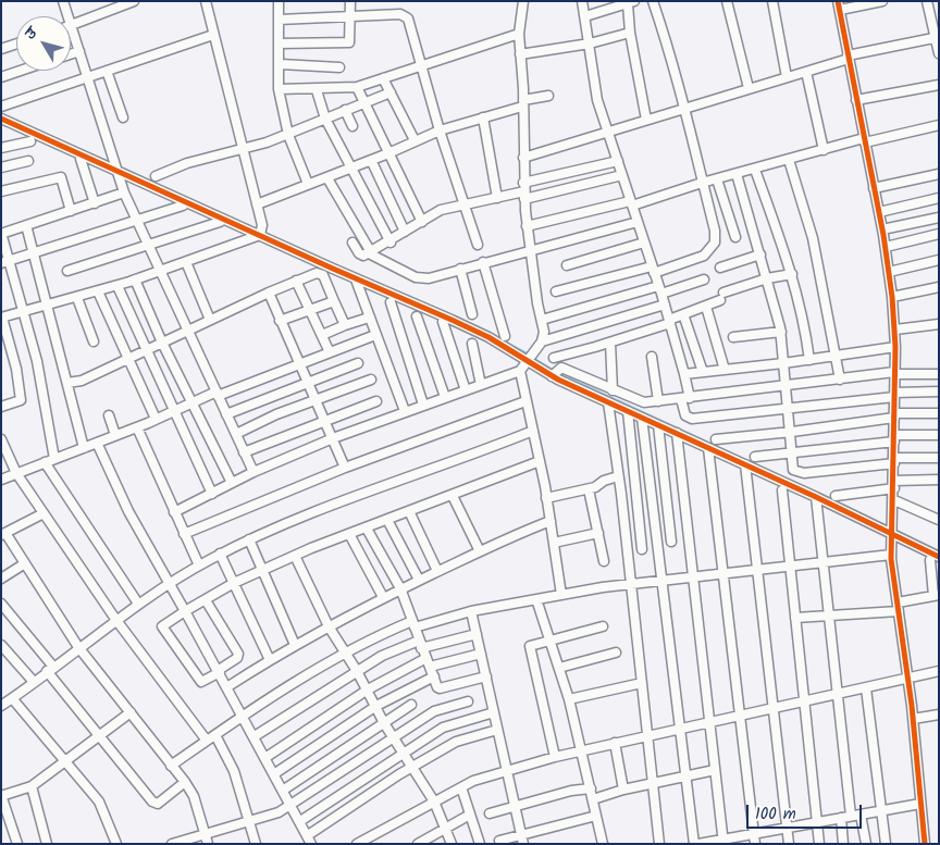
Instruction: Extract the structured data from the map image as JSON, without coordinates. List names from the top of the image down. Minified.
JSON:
{"scale_bar":"100 m","north":"top left"}
